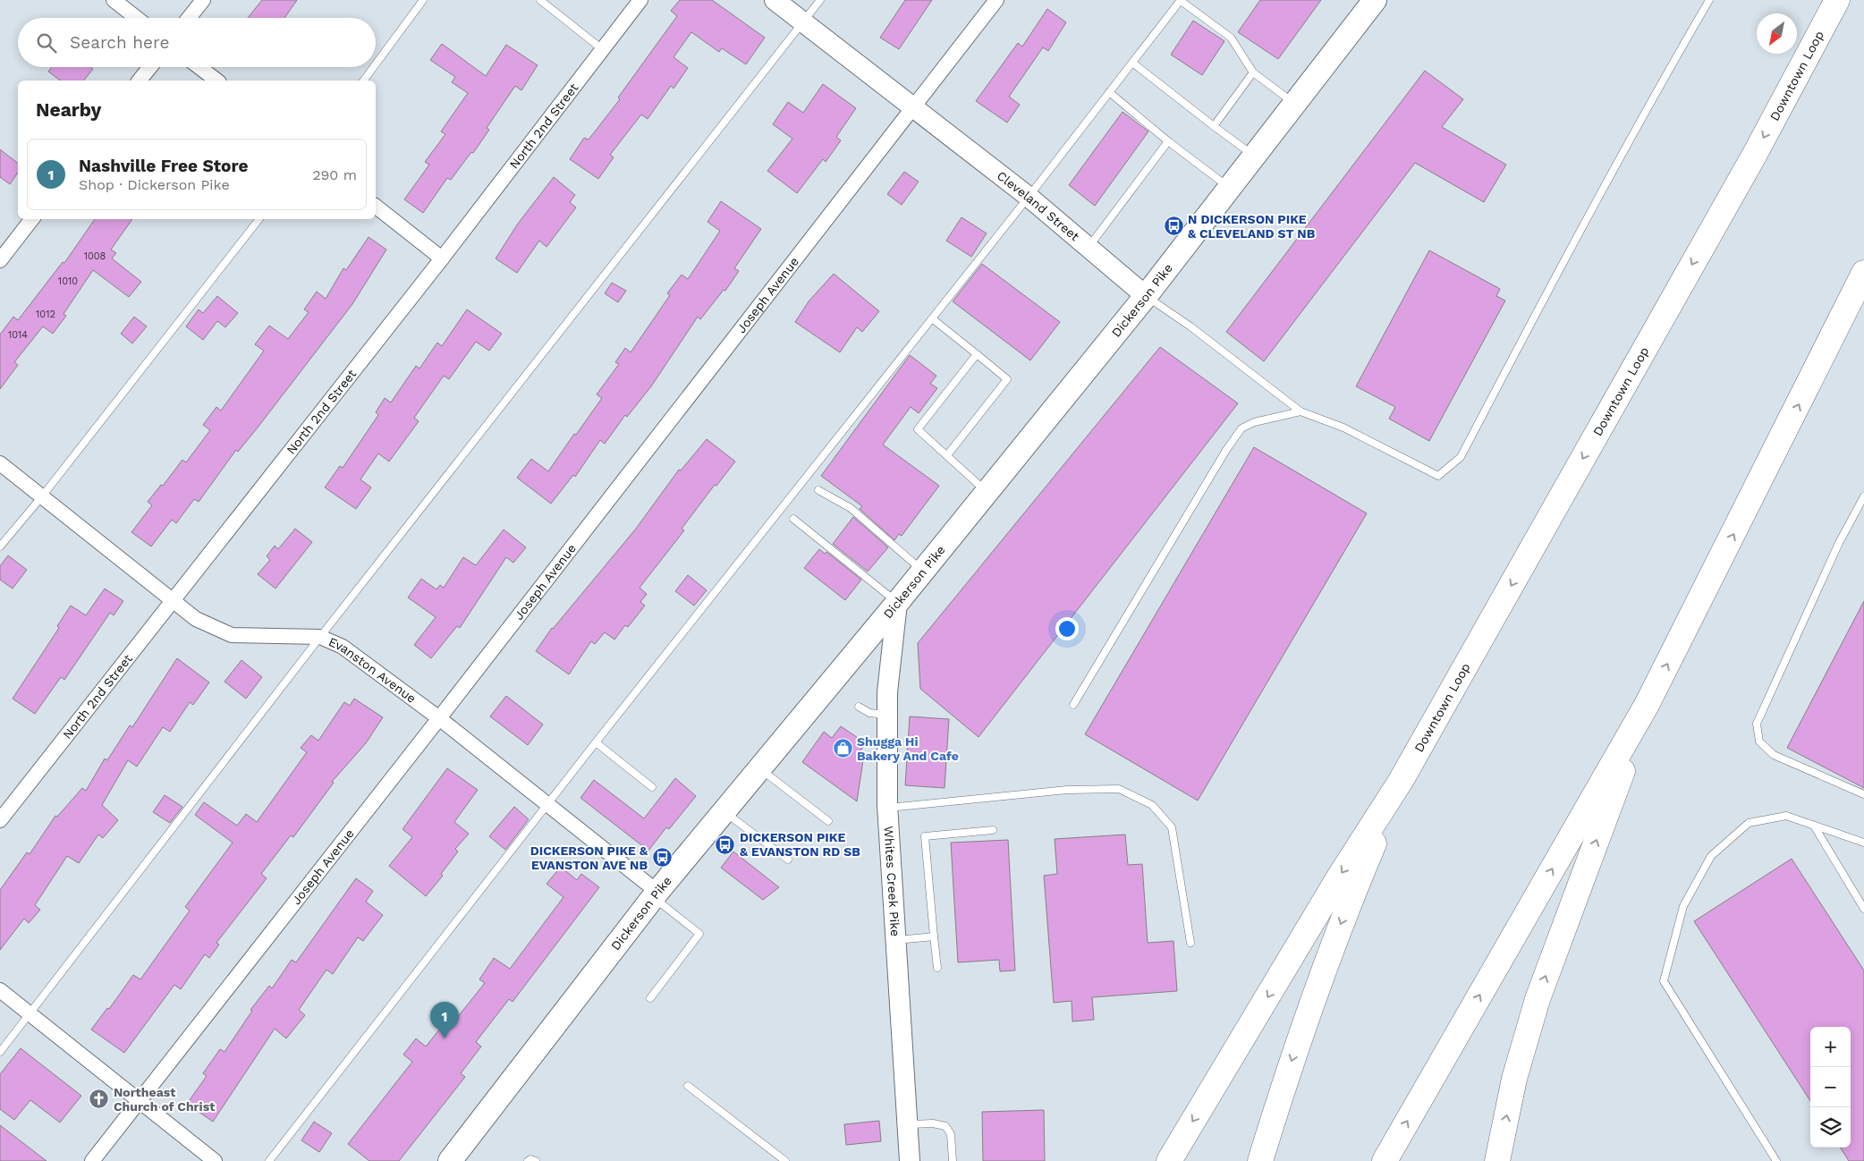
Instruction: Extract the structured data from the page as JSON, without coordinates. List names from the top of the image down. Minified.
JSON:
{"streets":{"highway":["Downtown Loop"],"main road":["Dickerson Pike"],"street":["North 2nd Street","Cleveland Street","Joseph Avenue","Evanston Avenue","Whites Creek Pike"]},"crossings":[["North 2nd Street","Evanston Avenue"],["Cleveland Street","Joseph Avenue"],["Cleveland Street","Dickerson Pike"],["Joseph Avenue","Evanston Avenue"],["Dickerson Pike","Evanston Avenue"],["Dickerson Pike","Whites Creek Pike"]],"places":{"bus stop":["N DICKERSON PIKE & CLEVELAND ST NB","DICKERSON PIKE & EVANSTON RD SB","DICKERSON PIKE & EVANSTON AVE NB"],"shop":["Shugga Hi Bakery And Cafe"],"church":["Northeast Church of Christ"]},"house_numbers":["1008","1010","1012","1014"],"north":"bottom left","page":{"search":"Search here","heading":"Nearby","list":[{"mark":"1","name":"Nashville Free Store","note":"Shop · Dickerson Pike","value":"290 m"}],"pins":"1","map_buttons":["+","−"]}}
